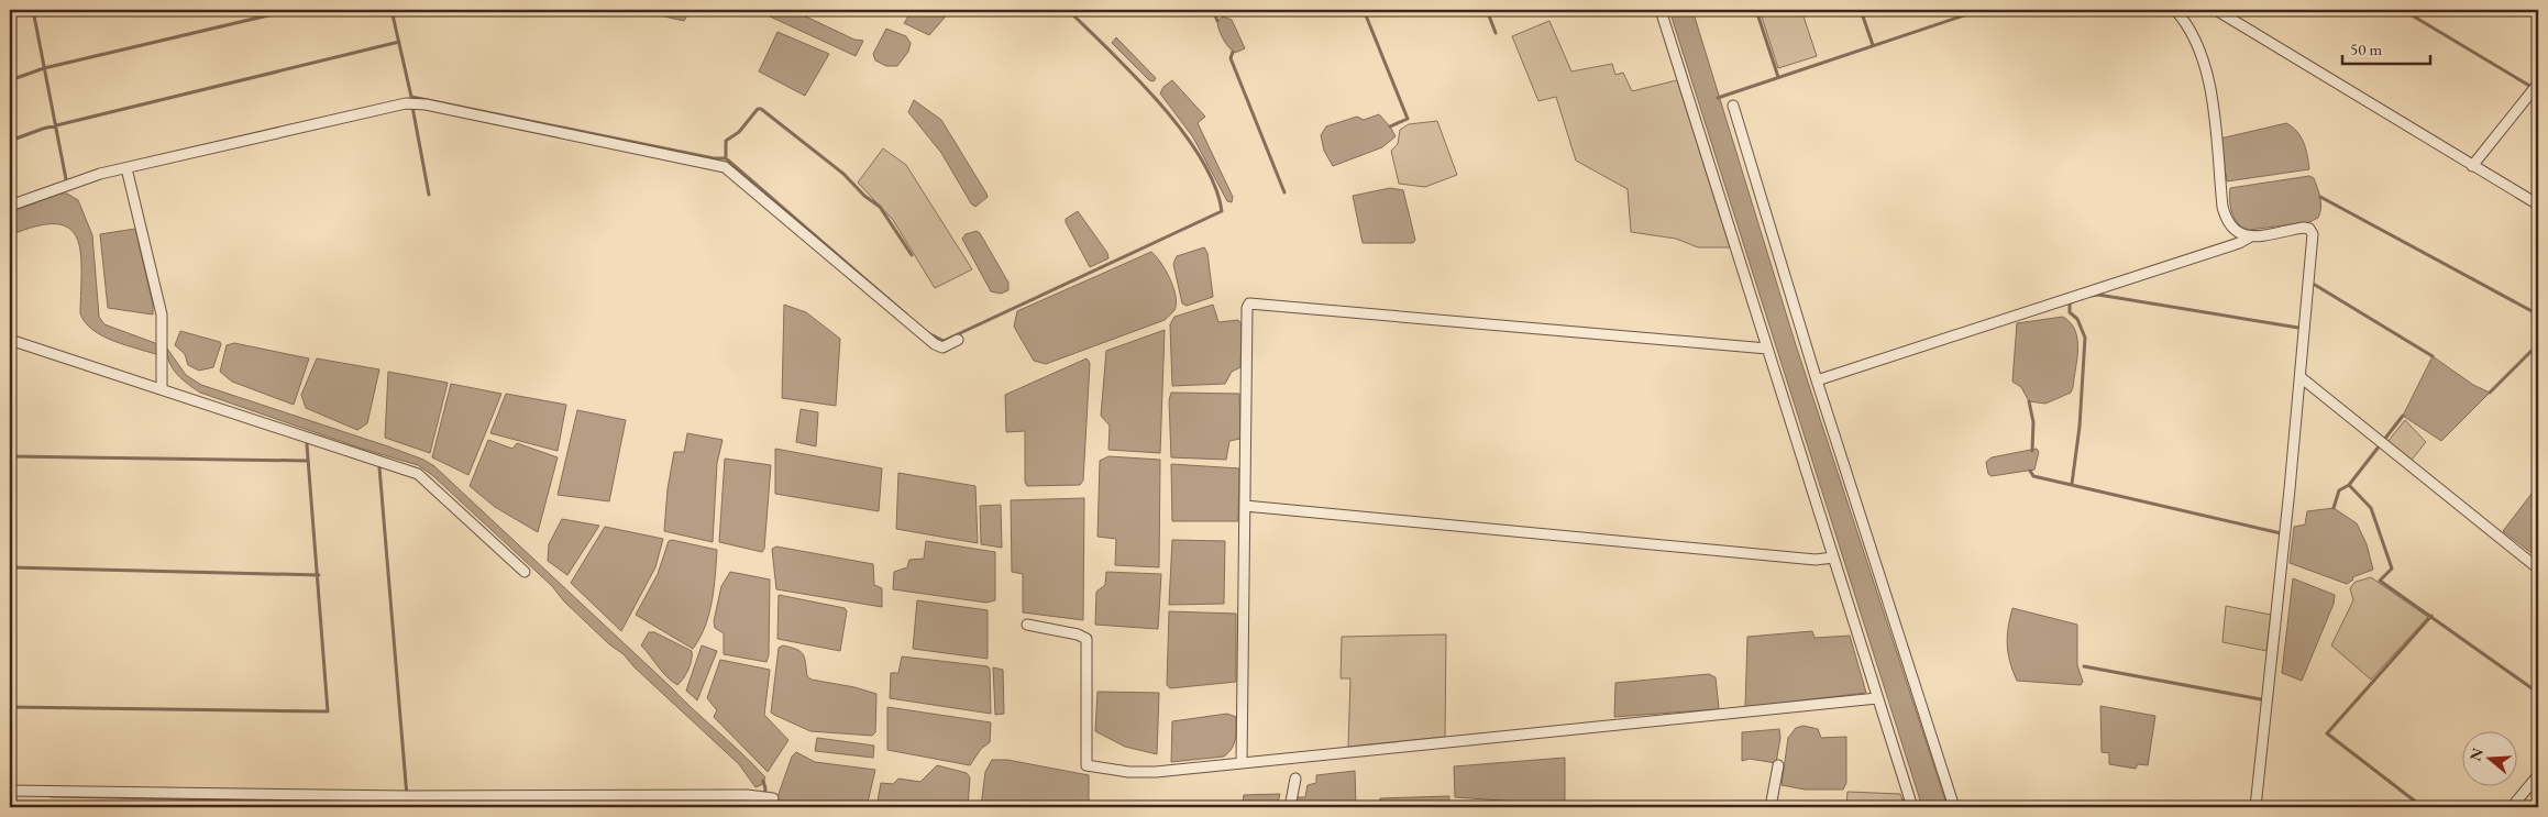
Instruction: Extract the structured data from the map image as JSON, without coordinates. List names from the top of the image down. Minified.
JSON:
{"scale_bar":"50 m","north":"left"}
